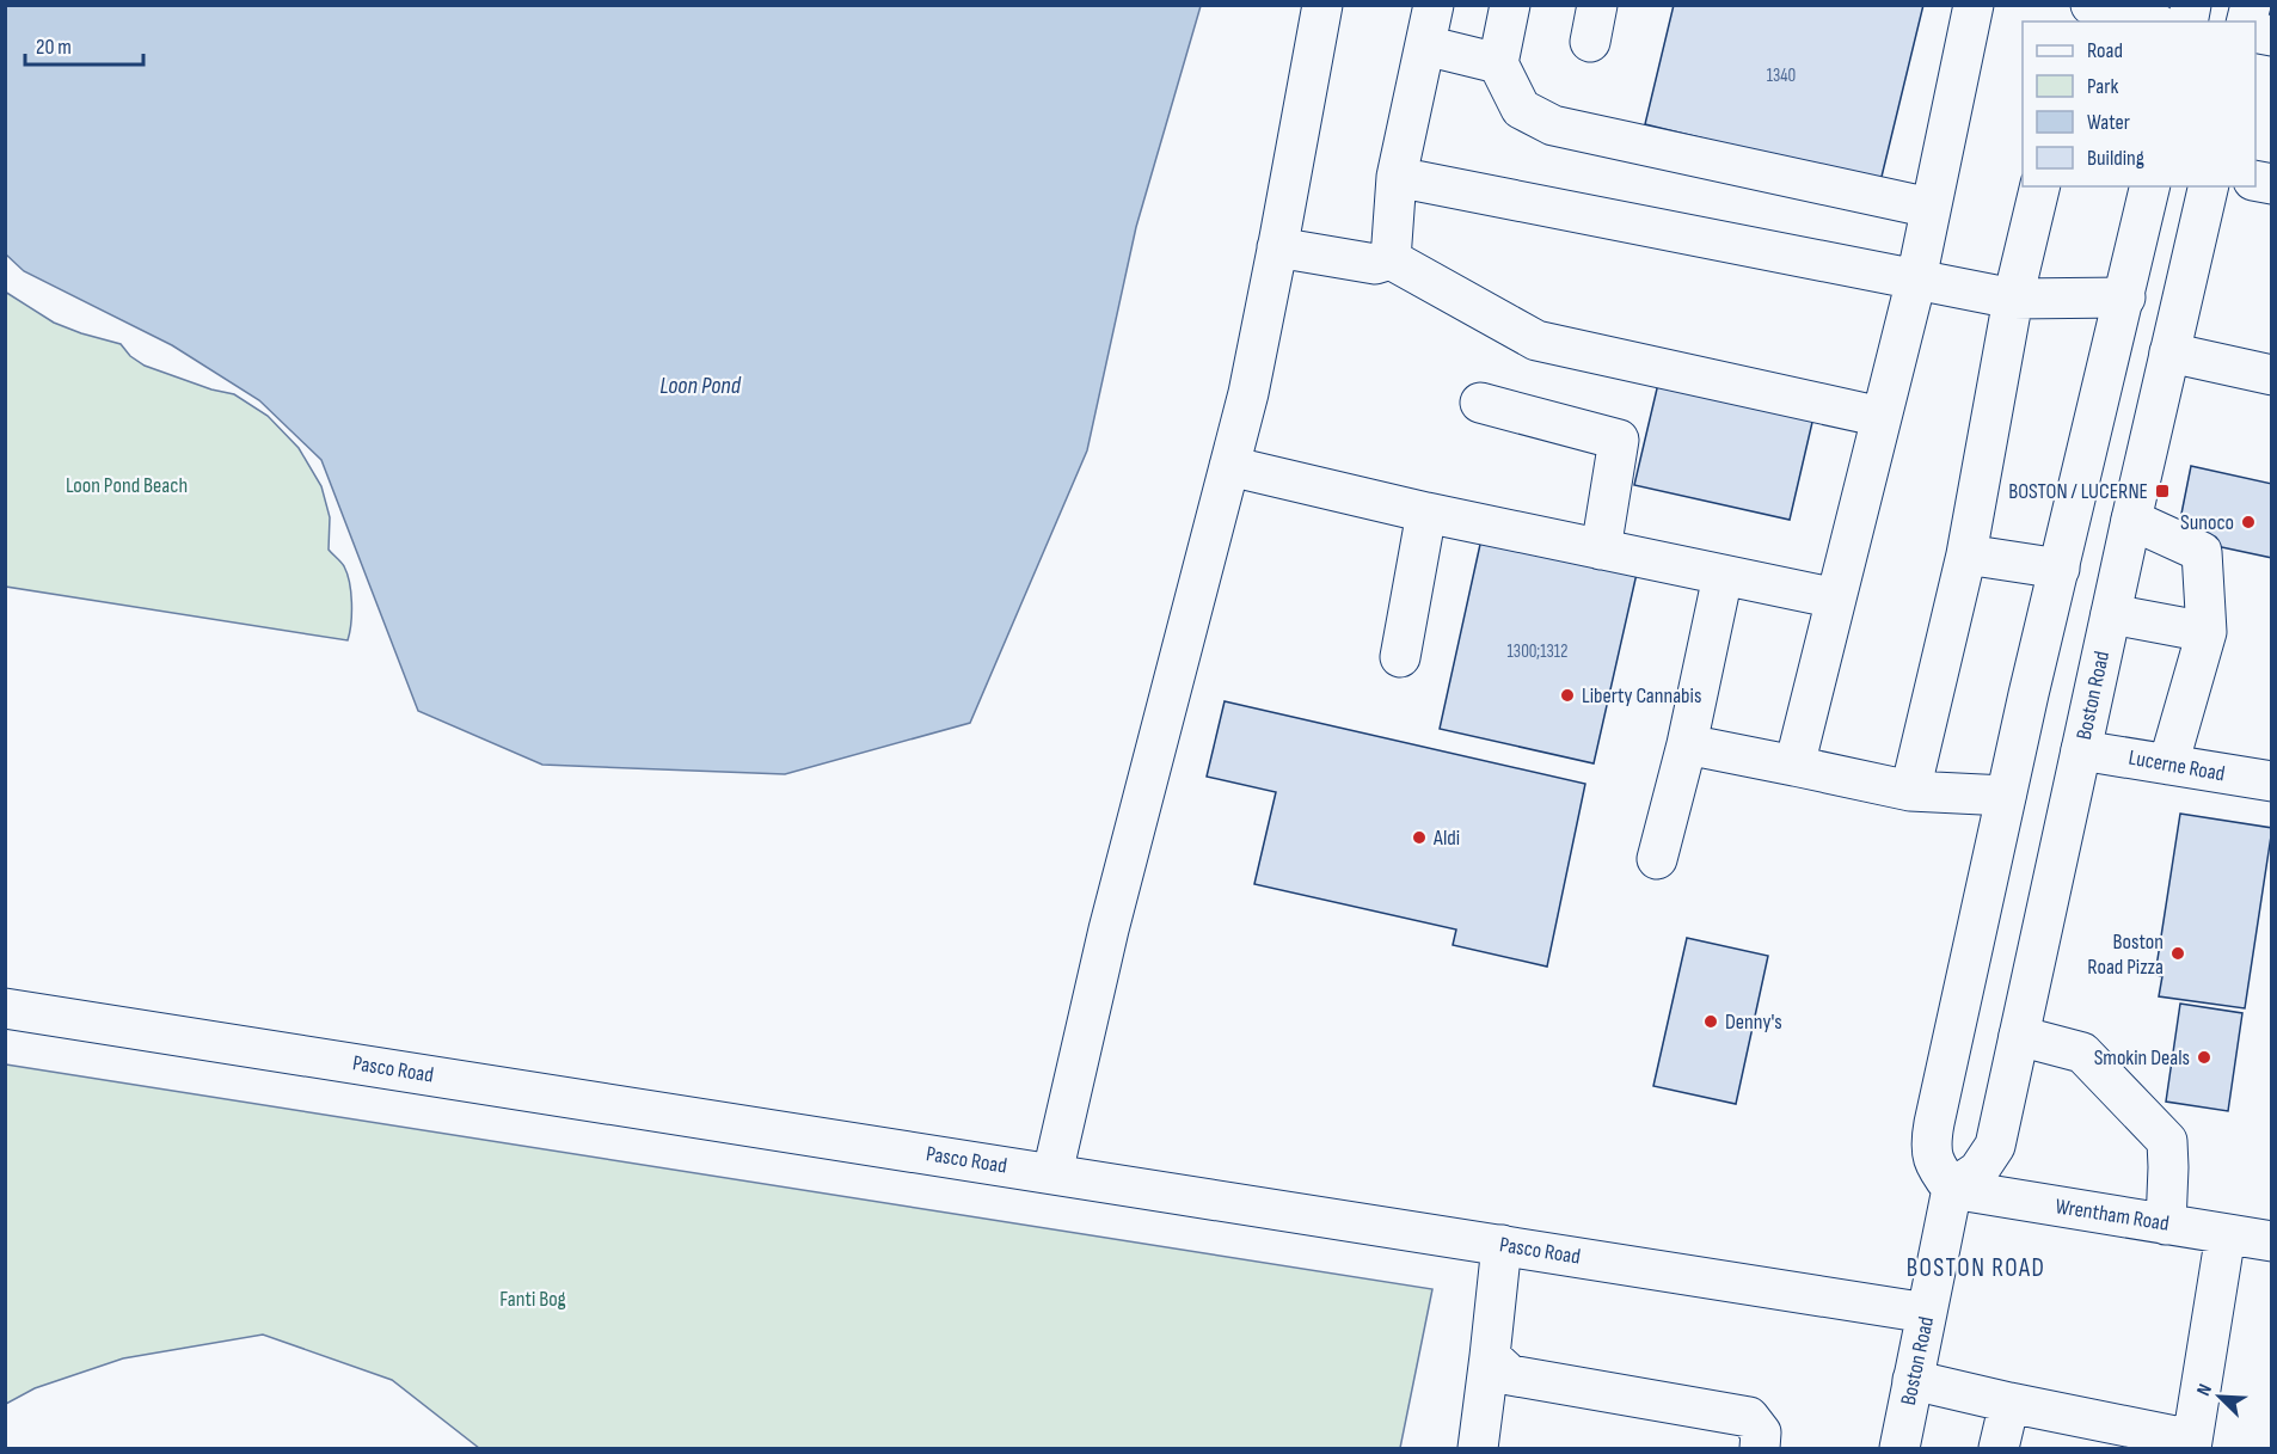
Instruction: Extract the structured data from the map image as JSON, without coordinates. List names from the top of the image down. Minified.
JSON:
{"streets":{"main road":["Boston Road","Lucerne Road","Pasco Road","Wrentham Road"]},"crossings":[["Boston Road","Lucerne Road"],["Boston Road","Pasco Road"],["Boston Road","Wrentham Road"]],"districts":["BOSTON ROAD"],"water":["Loon Pond"],"parks":["Loon Pond Beach","Fanti Bog"],"places":{"transit":["BOSTON / LUCERNE"],"other":["Sunoco","Liberty Cannabis","Aldi","Boston Road Pizza","Denny's","Smokin Deals"]},"house_numbers":["1340","1300;1312"],"legend":["Road","Park","Water","Building"],"scale_bar":"20 m","north":"top left"}
